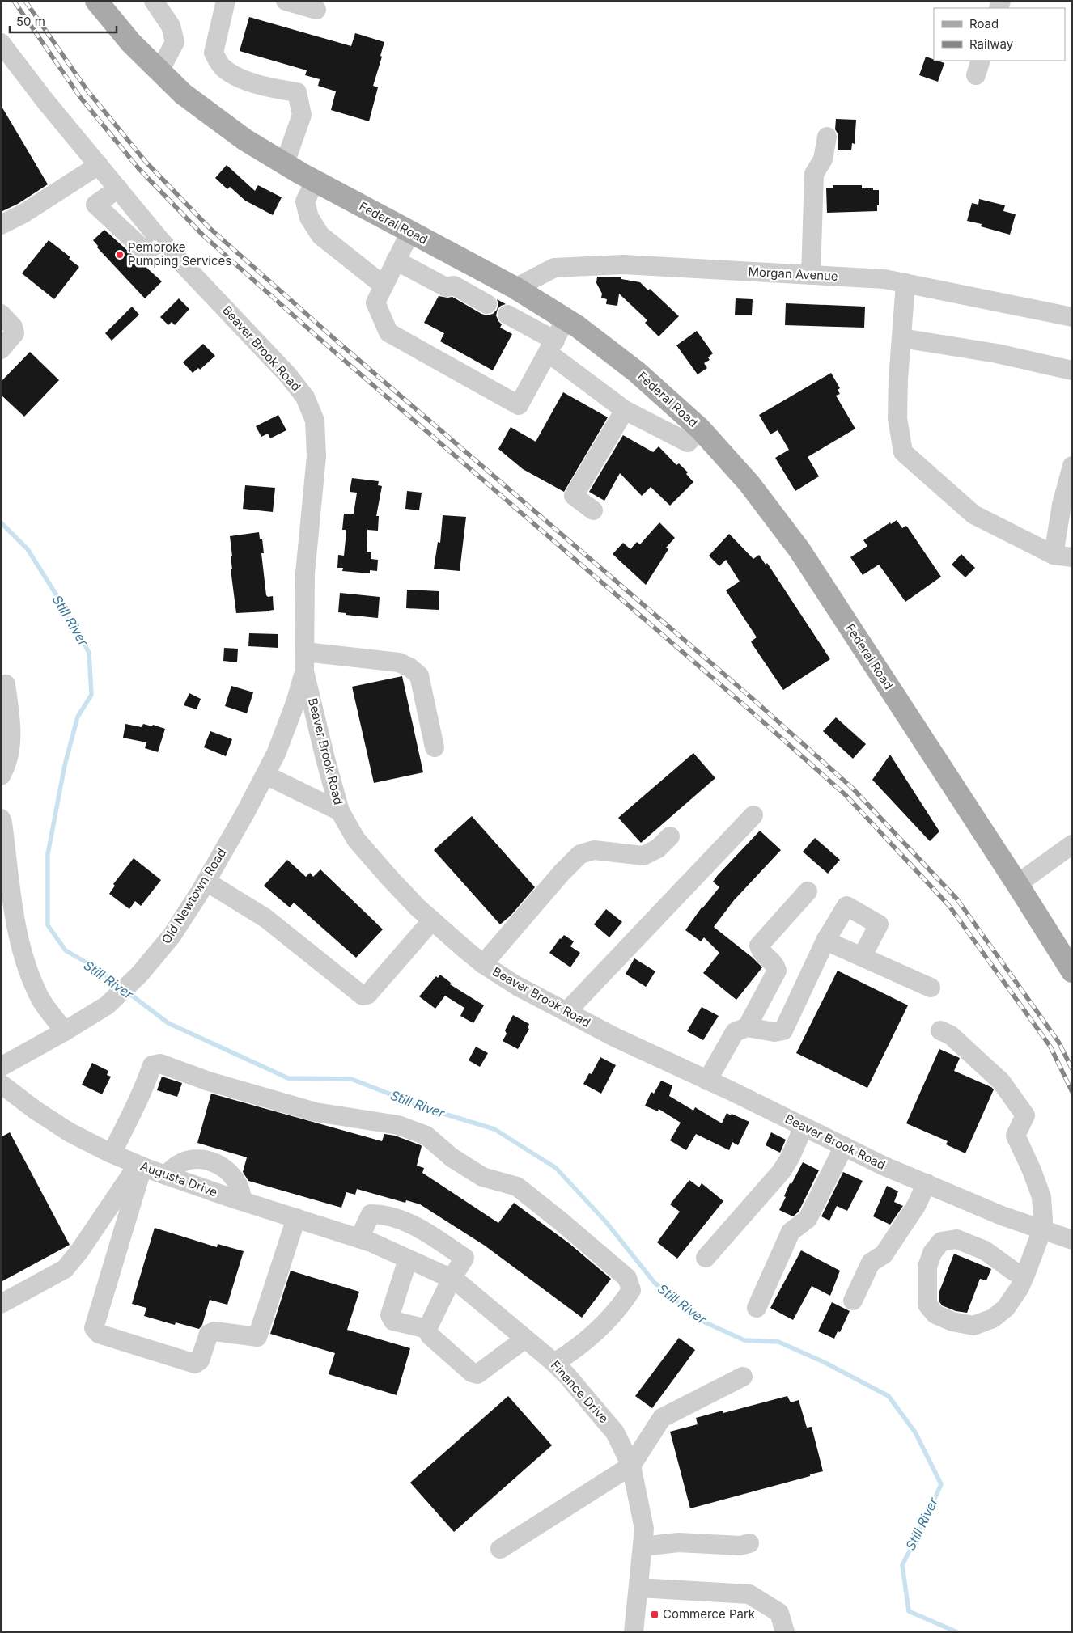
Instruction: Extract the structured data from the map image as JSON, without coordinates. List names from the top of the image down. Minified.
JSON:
{"streets":{"main road":["Federal Road"],"street":["Morgan Avenue","Beaver Brook Road","Old Newtown Road","Augusta Drive","Finance Drive"]},"crossings":[["Federal Road","Morgan Avenue"],["Beaver Brook Road","Old Newtown Road"],["Augusta Drive","Finance Drive"]],"water":["Still River"],"places":{"other":["Pembroke Pumping Services"],"transit":["Commerce Park"]},"legend":["Road","Railway"],"scale_bar":"50 m"}
